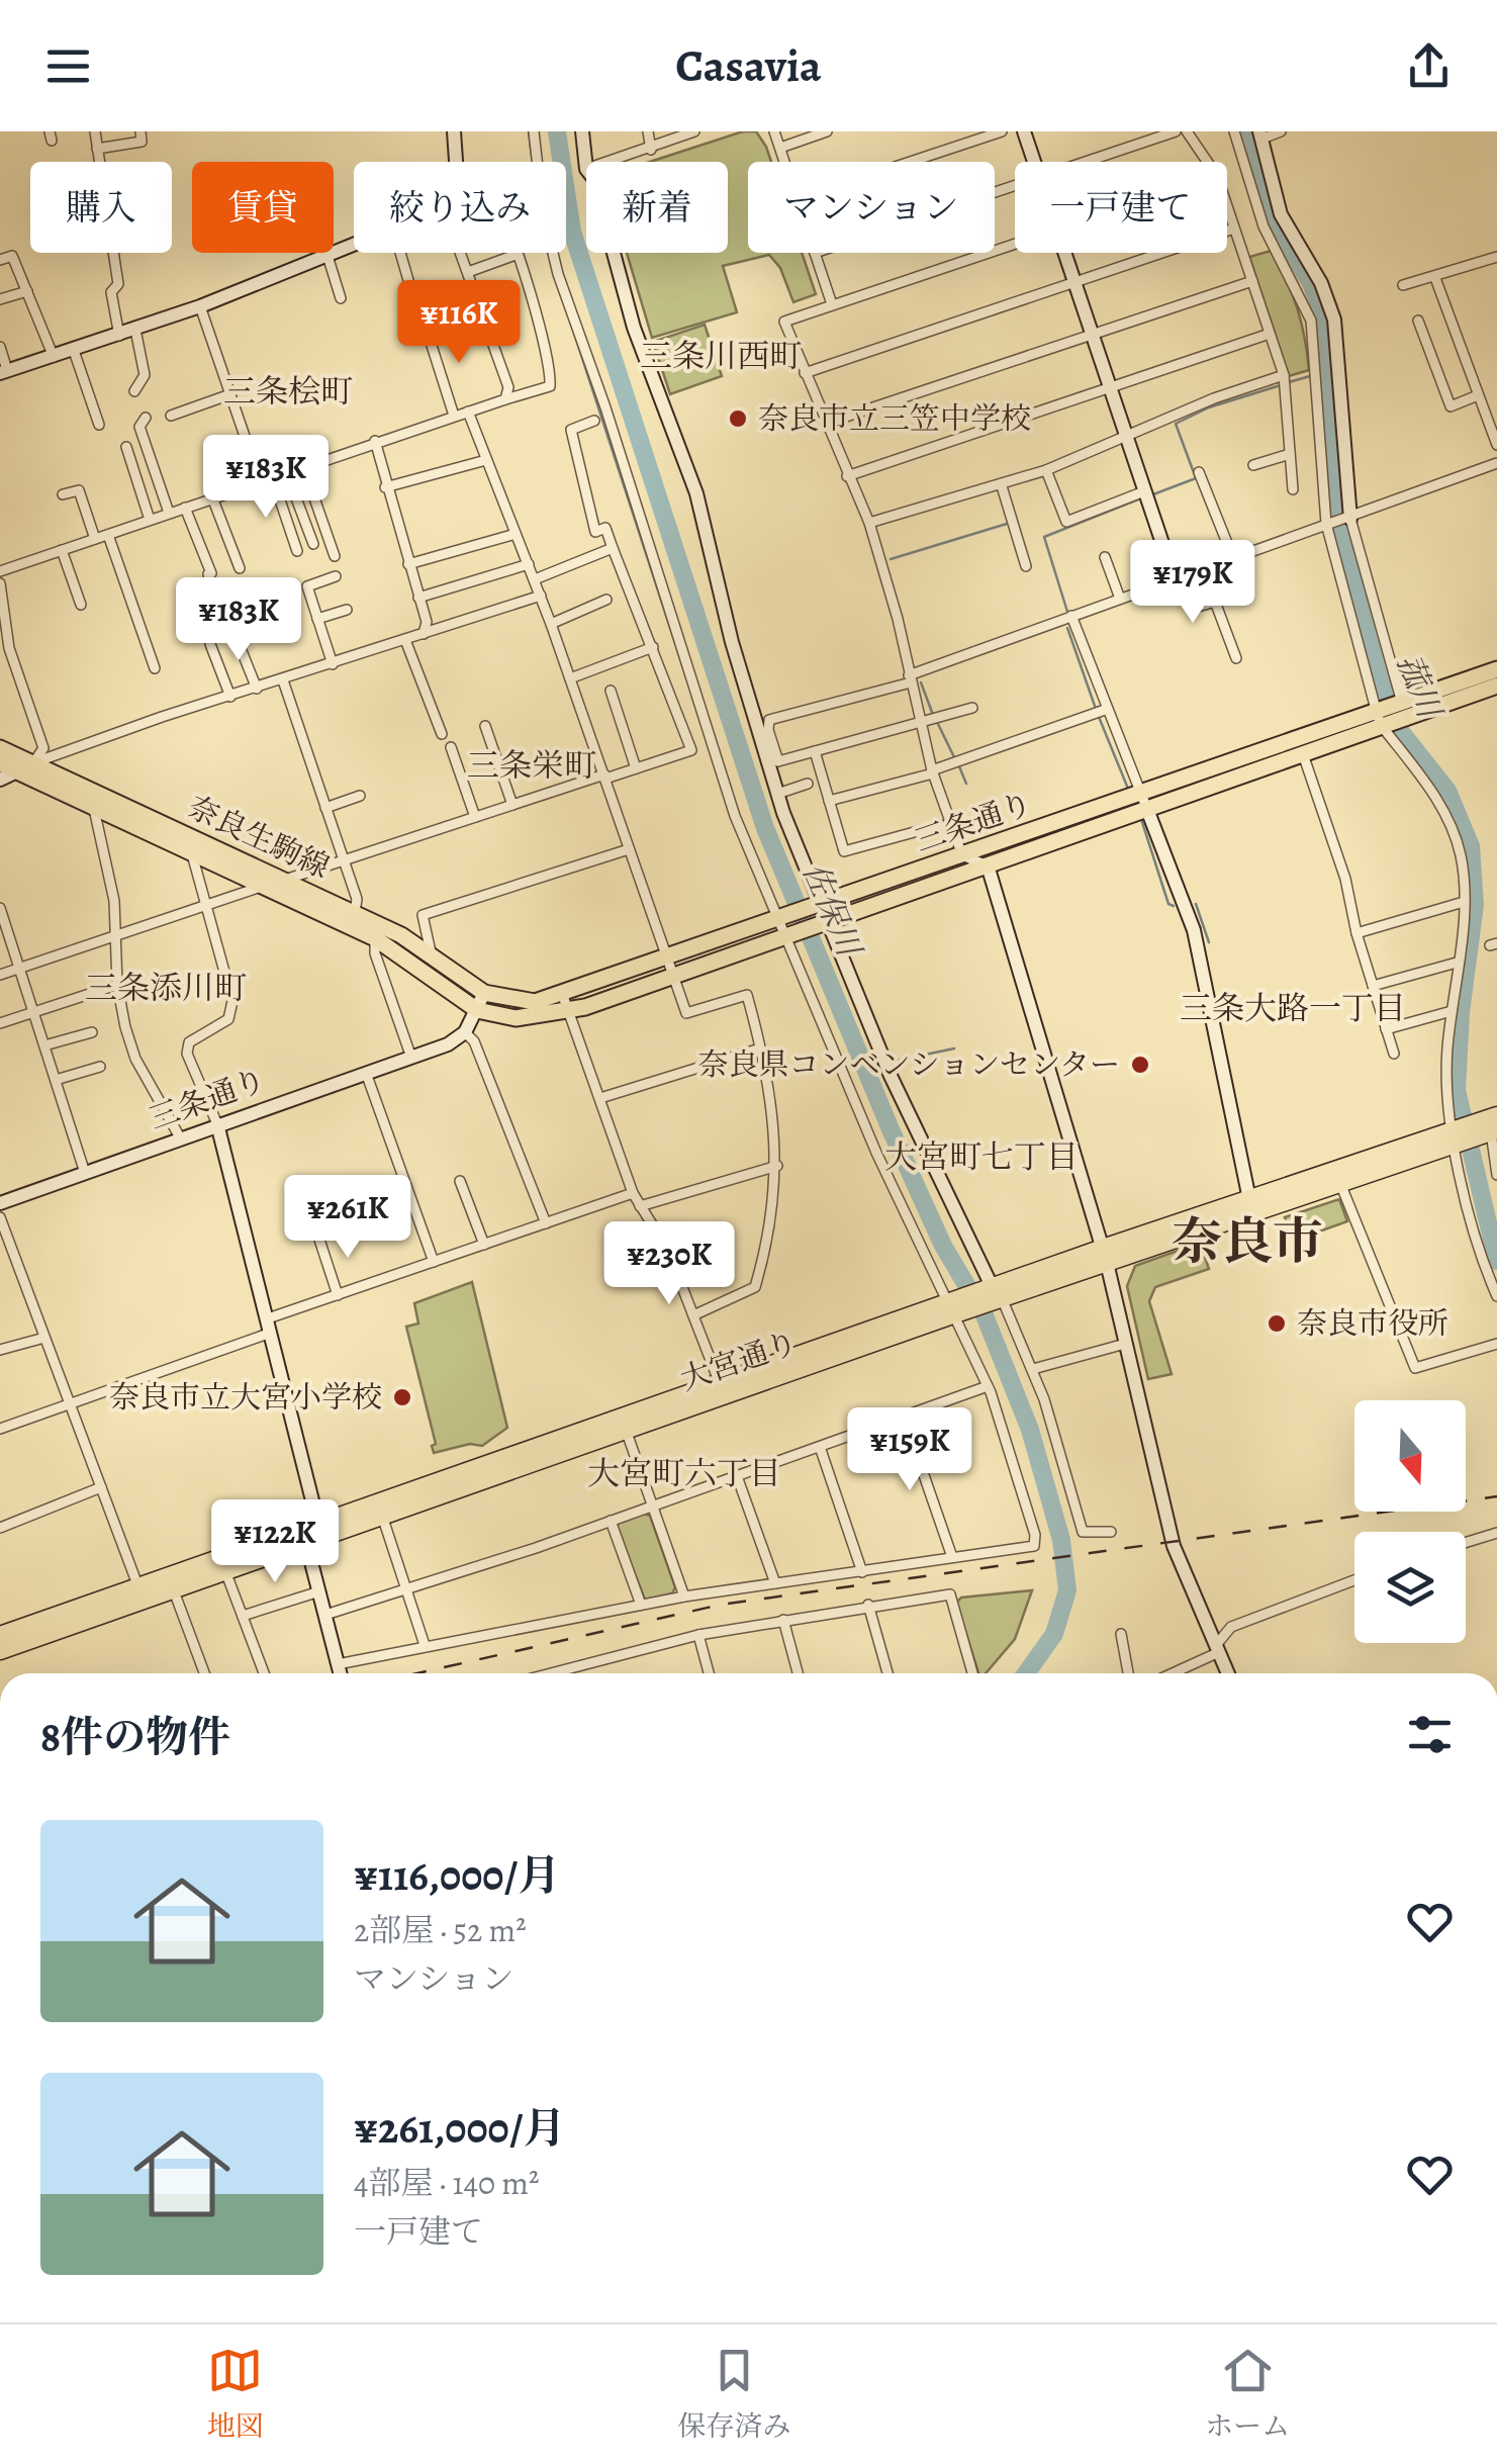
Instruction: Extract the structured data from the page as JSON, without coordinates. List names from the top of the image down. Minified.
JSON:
{"streets":{"highway":["大宮通り"],"main road":["三条通り","奈良生駒線"]},"crossings":[["三条通り","奈良生駒線"]],"districts":["三条川西町","三条桧町","三条栄町","三条添川町","三条大路一丁目","大宮町七丁目","奈良市","大宮町六丁目"],"water":["菰川","佐保川"],"places":["奈良市立三笠中学校","奈良県コンベンションセンター","奈良市役所","奈良市立大宮小学校"],"north":"bottom","page":{"header":"Casavia","chip":["購入","賃貸","絞り込み","新着","マンション","一戸建て"],"price":["¥116K","¥183K","¥179K","¥183K","¥261K","¥230K","¥159K","¥122K"],"heading":"8件の物件","list":[{"name":"¥116,000/月","note":"2部屋 · 52 m² · マンション"},{"name":"¥261,000/月","note":"4部屋 · 140 m² · 一戸建て"}],"tabs":["地図","保存済み","ホーム"]}}
